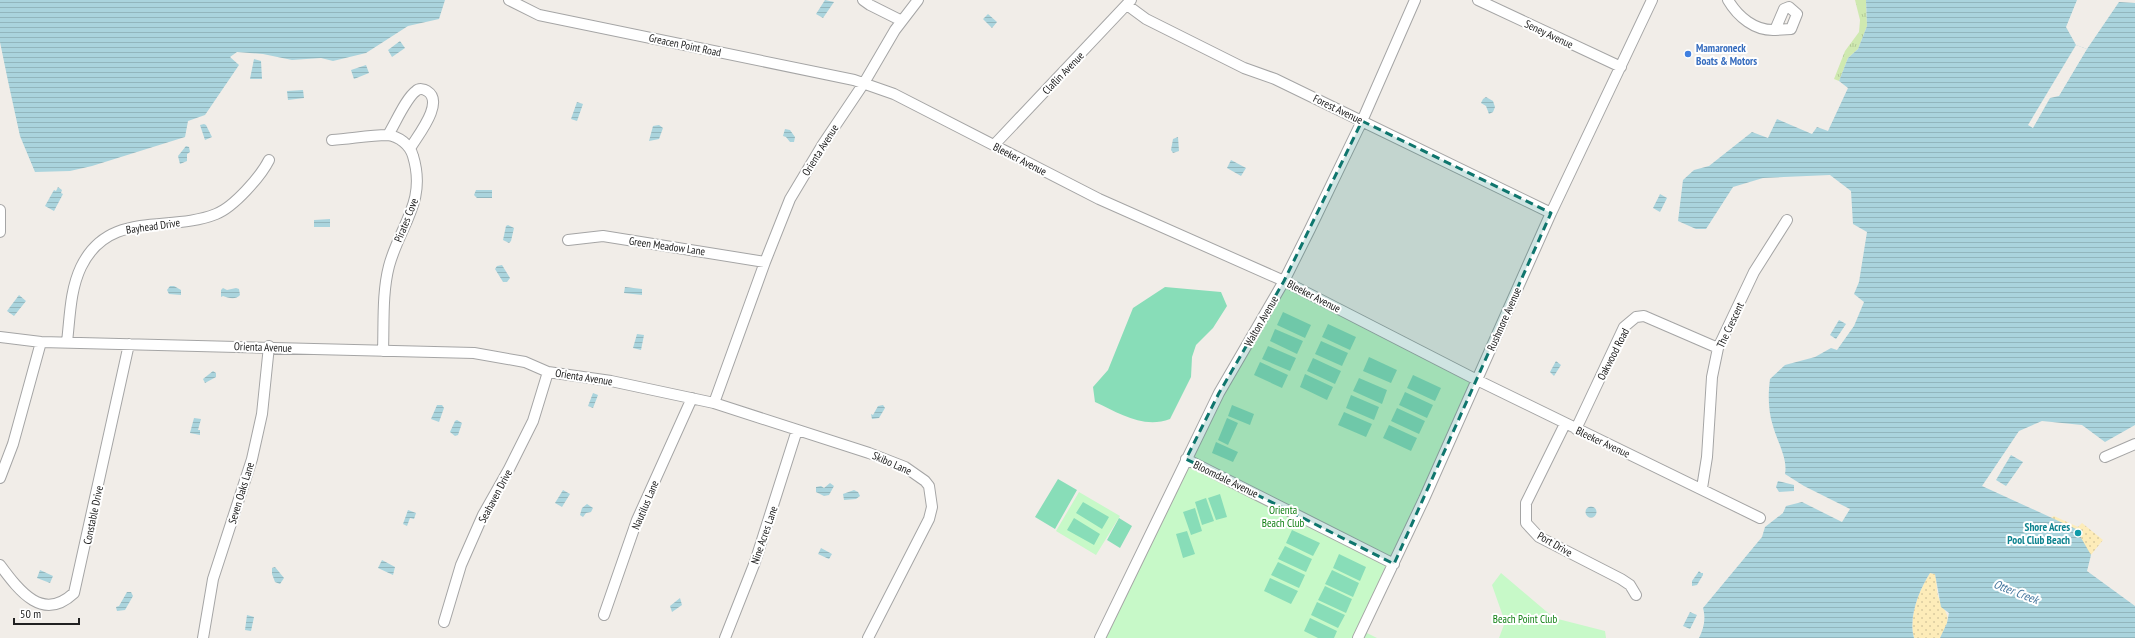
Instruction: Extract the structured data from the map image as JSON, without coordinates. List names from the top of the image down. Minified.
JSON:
{"streets":{"street":["Seney Avenue","Greacen Point Road","Claflin Avenue","Forest Avenue","Orienta Avenue","Bleeker Avenue","Pirates Cove","Bayhead Drive","Green Meadow Lane","Rushmore Avenue","Walton Avenue","The Crescent","Oakwood Road","Skibo Lane","Bloomdale Avenue","Seven Oaks Lane","Seahaven Drive","Nautilus Lane","Constable Drive","Nine Acres Lane","Port Drive"]},"crossings":[["Seney Avenue","Rushmore Avenue"],["Greacen Point Road","Orienta Avenue"],["Greacen Point Road","Bleeker Avenue"],["Claflin Avenue","Forest Avenue"],["Claflin Avenue","Bleeker Avenue"],["Forest Avenue","Rushmore Avenue"],["Forest Avenue","Walton Avenue"],["Orienta Avenue","Bleeker Avenue"],["Orienta Avenue","Pirates Cove"],["Orienta Avenue","Bayhead Drive"],["Orienta Avenue","Green Meadow Lane"],["Orienta Avenue","Skibo Lane"],["Orienta Avenue","Seven Oaks Lane"],["Orienta Avenue","Seahaven Drive"],["Orienta Avenue","Nautilus Lane"],["Orienta Avenue","Constable Drive"],["Bleeker Avenue","Rushmore Avenue"],["Bleeker Avenue","Walton Avenue"],["Bleeker Avenue","The Crescent"],["Bleeker Avenue","Oakwood Road"],["Bleeker Avenue","Port Drive"],["Rushmore Avenue","Bloomdale Avenue"],["Walton Avenue","Bloomdale Avenue"],["The Crescent","Oakwood Road"],["Skibo Lane","Nine Acres Lane"]],"water":["Otter Creek"],"parks":["Orienta Beach Club","Beach Point Club"],"places":["Mamaroneck Boats & Motors","Shore Acres Pool Club Beach"],"scale_bar":"50 m"}
